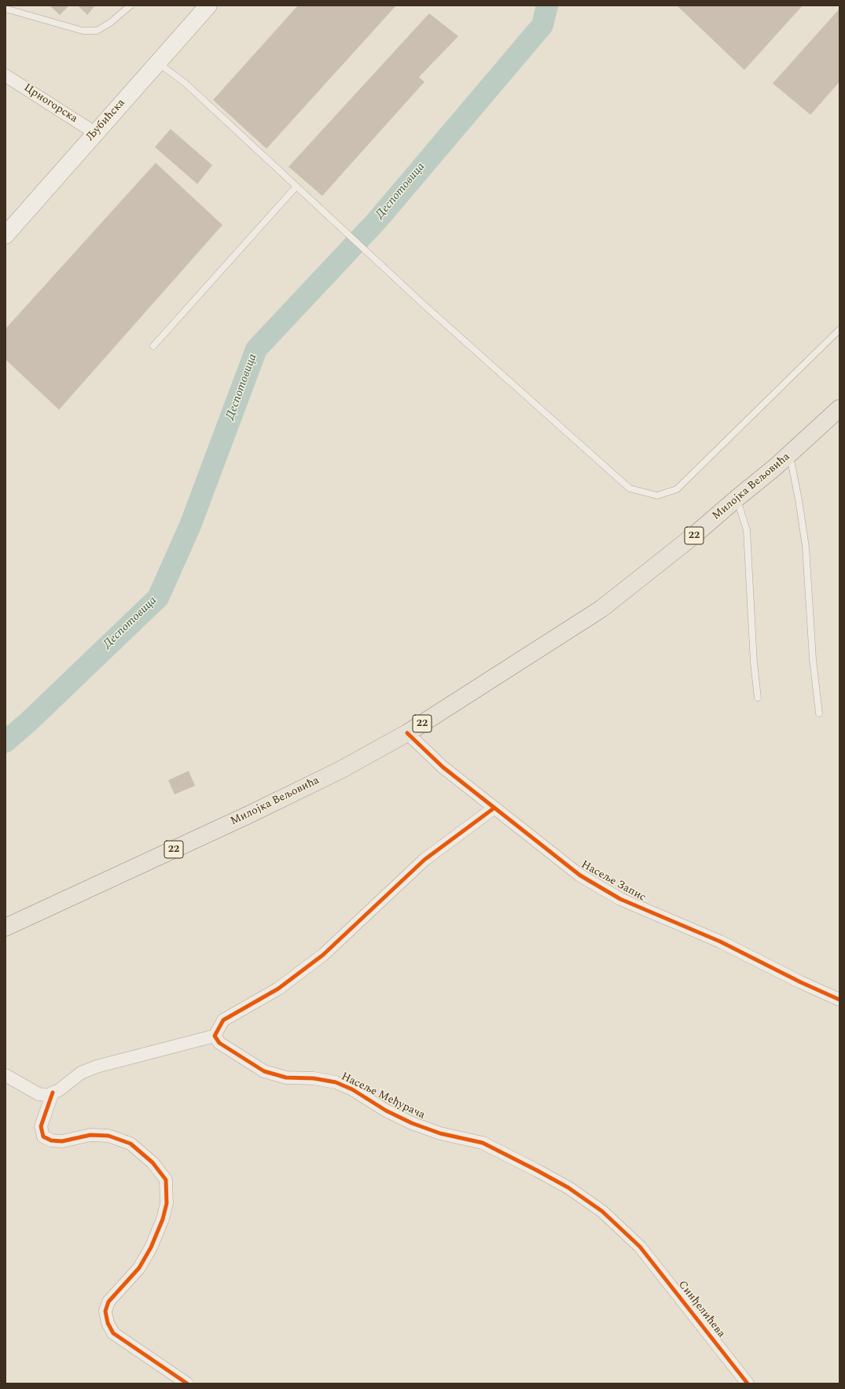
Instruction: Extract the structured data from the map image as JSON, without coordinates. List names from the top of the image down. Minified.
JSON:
{"streets":{"main road":["Милојка Вељовића","22"],"street":["Црногорска","Љубићска","Насеље Запис","Насеље Међурача","Синђелићева"]},"crossings":[["Црногорска","Љубићска"],["Милојка Вељовића","Насеље Запис"],["Насеље Међурача","Синђелићева"]],"water":["Деспотовица"]}
